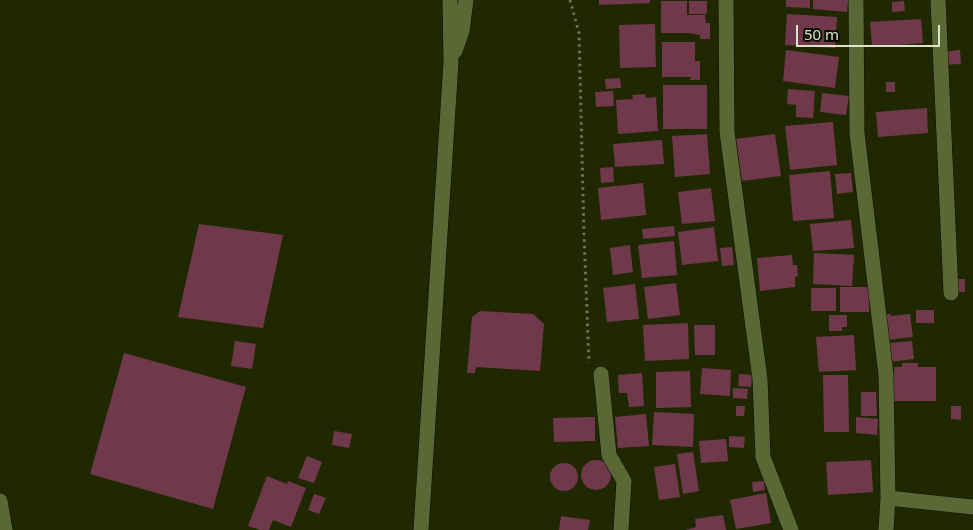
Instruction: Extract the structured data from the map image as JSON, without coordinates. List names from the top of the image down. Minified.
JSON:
{"scale_bar":"50 m"}
